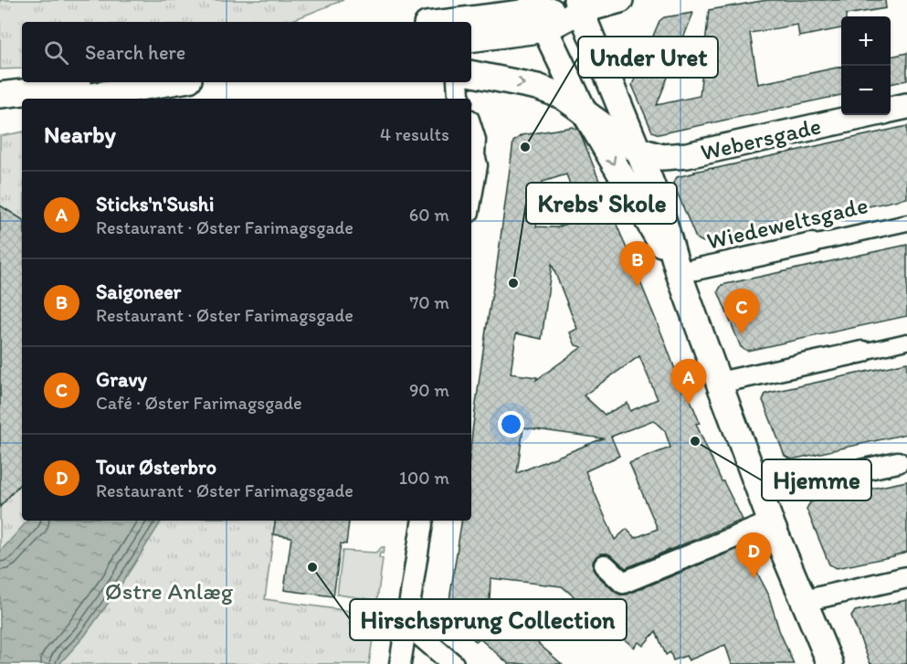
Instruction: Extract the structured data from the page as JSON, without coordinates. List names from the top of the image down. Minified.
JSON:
{"streets":{"street":["Webersgade","Wiedeweltsgade"]},"parks":["Østre Anlæg"],"places":["Under Uret","Krebs' Skole","Hjemme","Hirschsprung Collection"],"page":{"map_buttons":["+","−"],"search":"Search here","heading":["Nearby","4 results"],"list":[{"mark":"A","name":"Sticks'n'Sushi","note":"Restaurant · Øster Farimagsgade","value":"60 m"},{"mark":"B","name":"Saigoneer","note":"Restaurant · Øster Farimagsgade","value":"70 m"},{"mark":"C","name":"Gravy","note":"Café · Øster Farimagsgade","value":"90 m"},{"mark":"D","name":"Tour Østerbro","note":"Restaurant · Øster Farimagsgade","value":"100 m"}],"pins":["B","C","A","D"]}}
